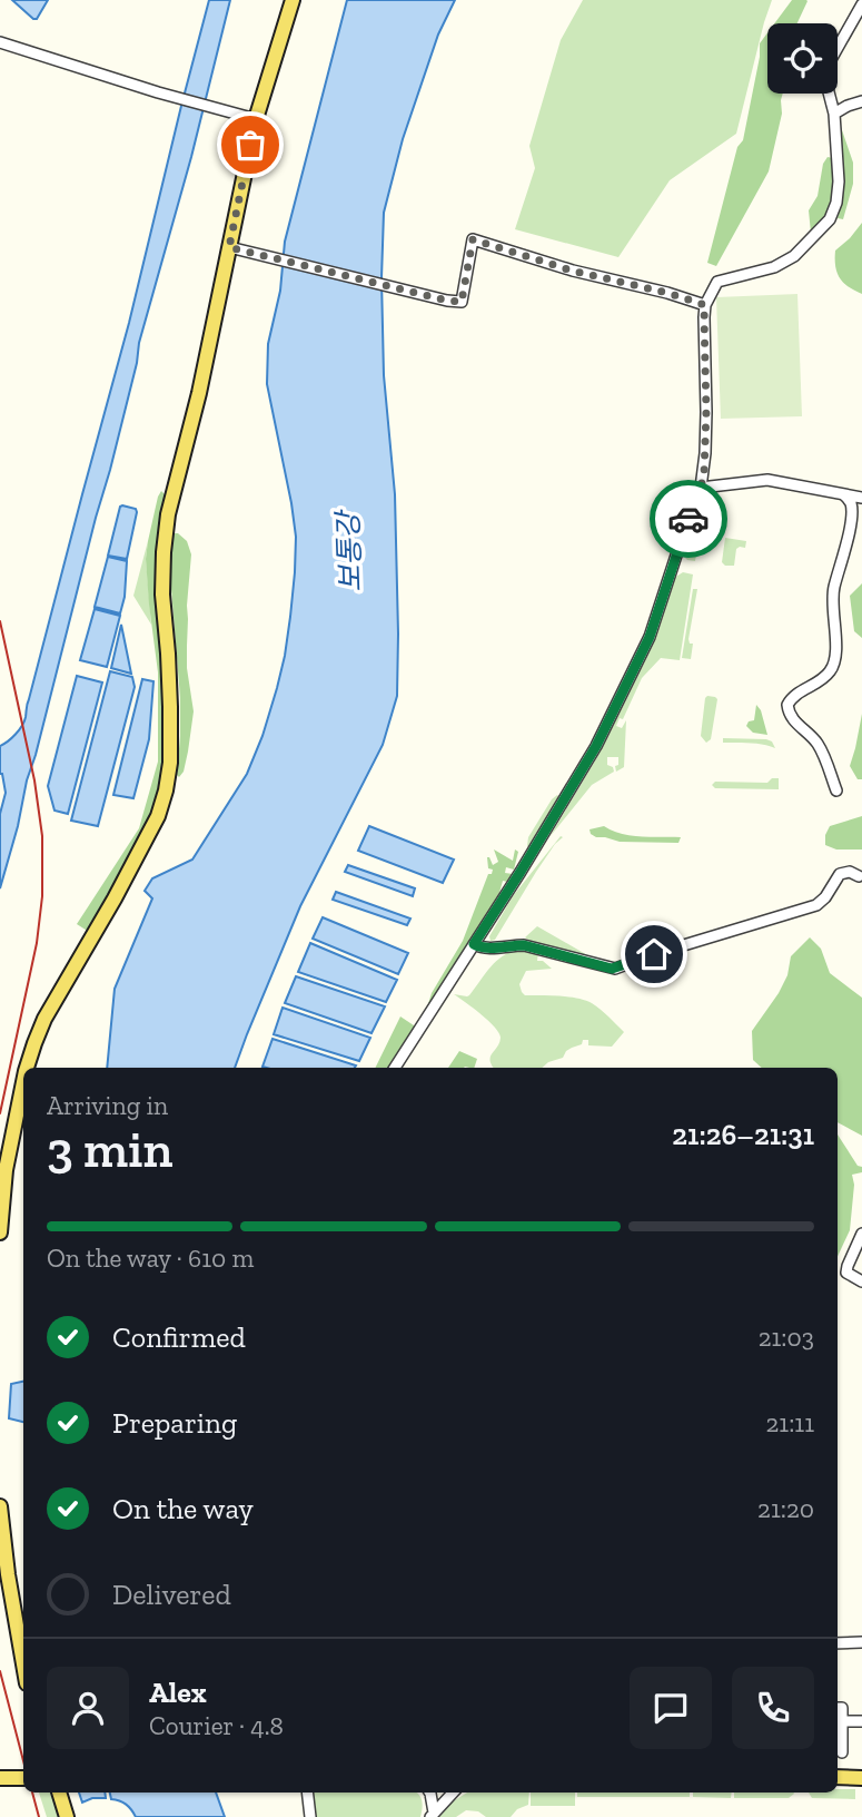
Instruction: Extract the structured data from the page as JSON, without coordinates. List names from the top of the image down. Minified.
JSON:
{"water":["보통강"],"page":{"heading":["3 min","Arriving in","21:26–21:31"],"panel":["Alex","Courier · 4.8"],"bar":"On the way · 610 m","list":[["Confirmed","21:03"],["Preparing","21:11"],["On the way","21:20"],"Delivered"]}}
